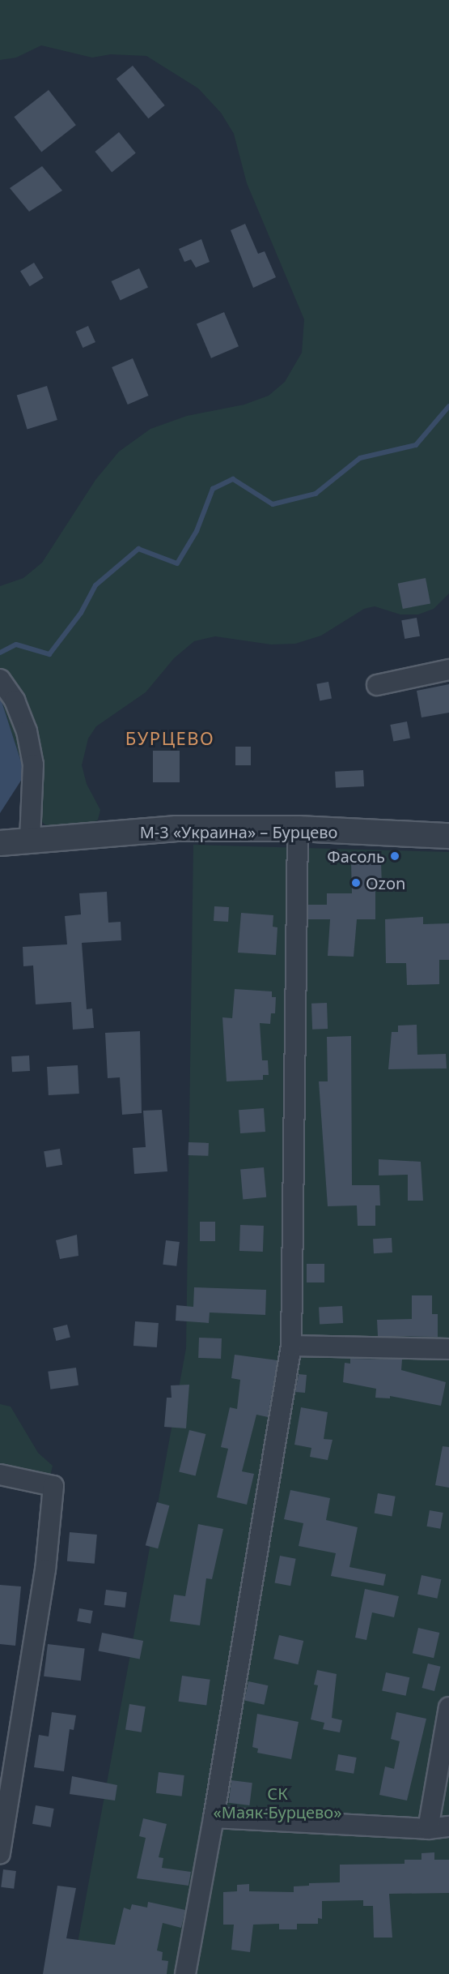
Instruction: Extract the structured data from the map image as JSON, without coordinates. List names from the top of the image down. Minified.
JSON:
{"streets":{"street":["М-3 «Украина» – Бурцево"]},"districts":["БУРЦЕВО"],"parks":["СК «Маяк-Бурцево»"],"places":["Фасоль","Ozon"]}
